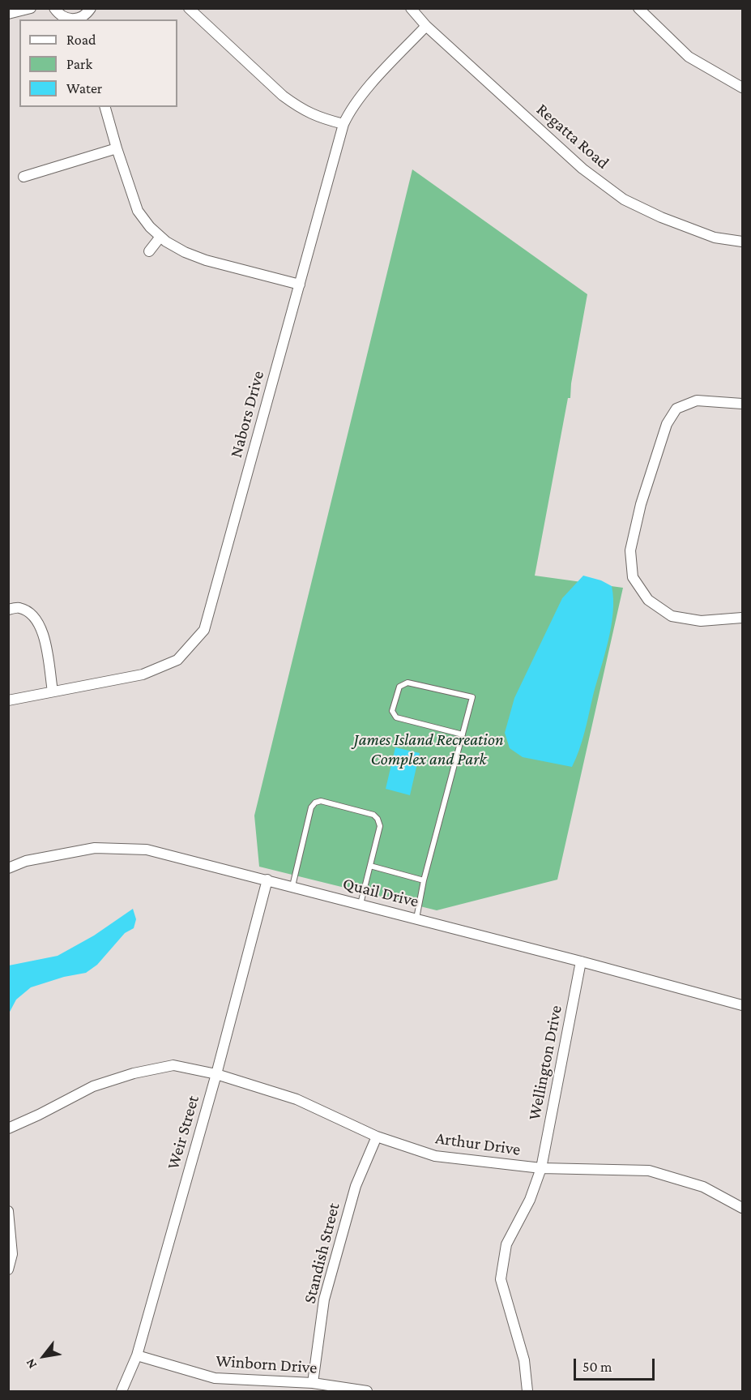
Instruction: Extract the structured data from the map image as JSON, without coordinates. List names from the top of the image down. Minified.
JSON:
{"streets":{"street":["Regatta Road","Nabors Drive","Quail Drive","Wellington Drive","Weir Street","Arthur Drive","Standish Street","Winborn Drive"]},"crossings":[["Regatta Road","Nabors Drive"],["Quail Drive","Wellington Drive"],["Quail Drive","Weir Street"],["Wellington Drive","Arthur Drive"],["Weir Street","Arthur Drive"],["Weir Street","Winborn Drive"],["Arthur Drive","Standish Street"],["Standish Street","Winborn Drive"]],"parks":["James Island Recreation Complex and Park"],"legend":["Road","Park","Water"],"scale_bar":"50 m","north":"bottom left"}
